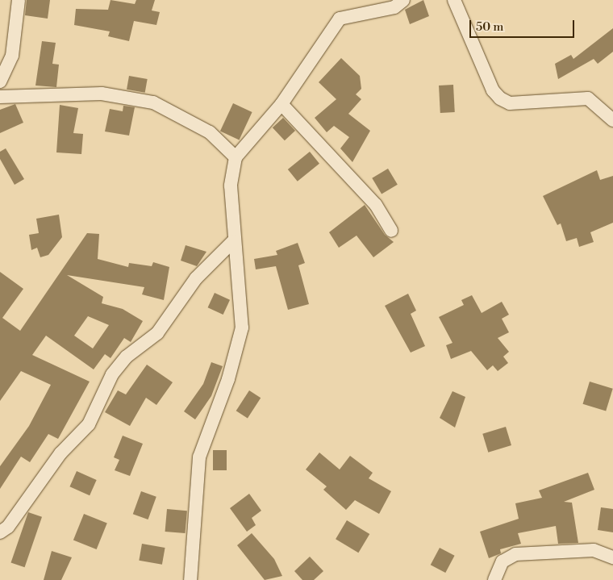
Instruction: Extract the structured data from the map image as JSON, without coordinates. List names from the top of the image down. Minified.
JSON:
{"scale_bar":"50 m"}
